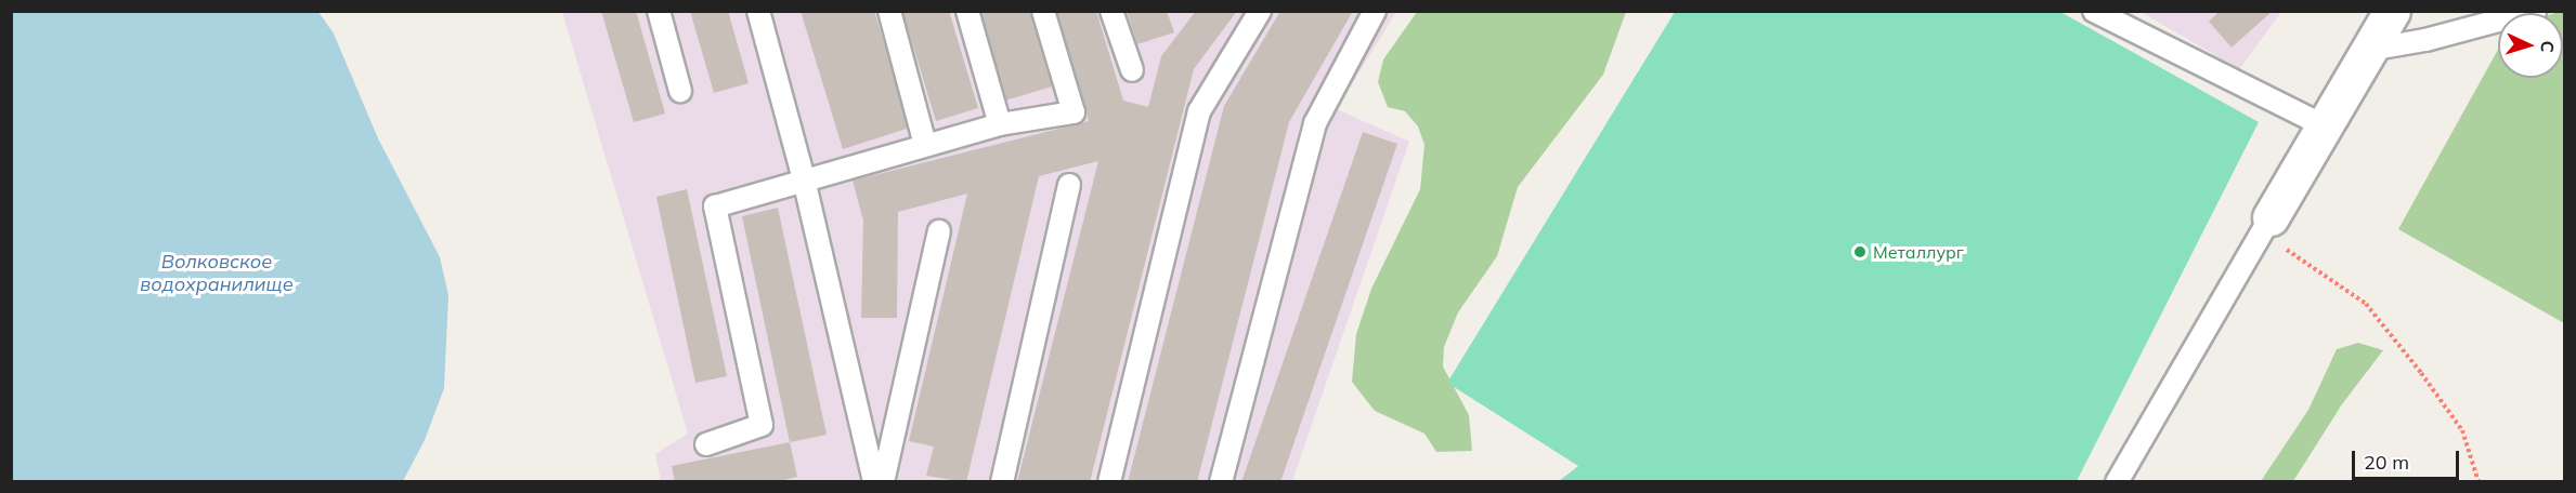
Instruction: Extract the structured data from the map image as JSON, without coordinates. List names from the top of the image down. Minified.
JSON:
{"water":["Волковское водохранилище"],"places":["Металлург"],"scale_bar":"20 m","north":"right"}
